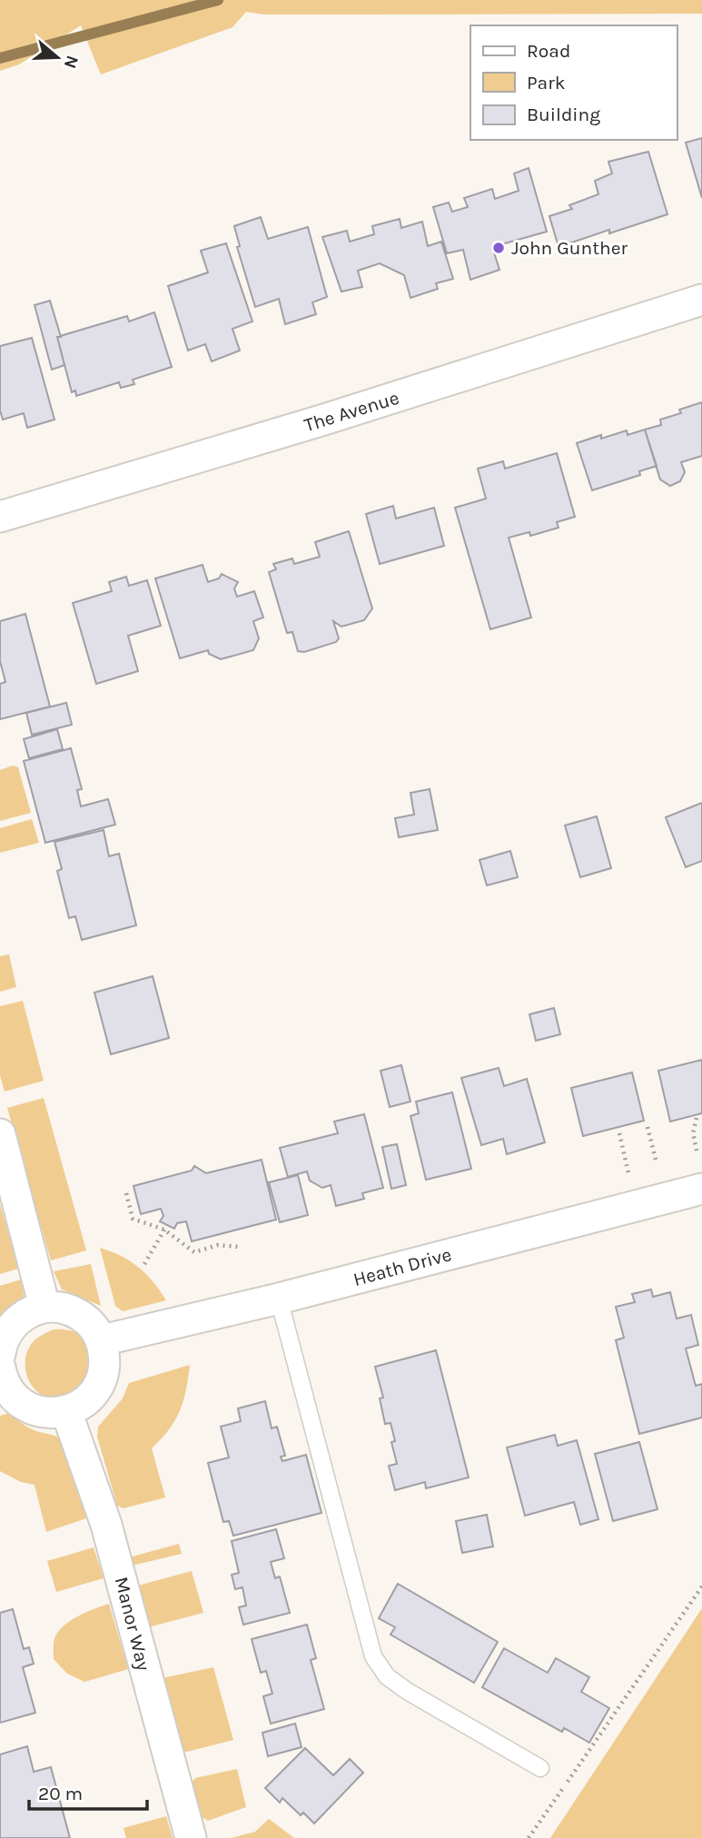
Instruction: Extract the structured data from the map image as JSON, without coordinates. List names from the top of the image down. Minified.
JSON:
{"streets":{"street":["The Avenue","Heath Drive","Manor Way"]},"crossings":[["Heath Drive","Manor Way"]],"places":["John Gunther"],"legend":["Road","Park","Building"],"scale_bar":"20 m","north":"right"}
